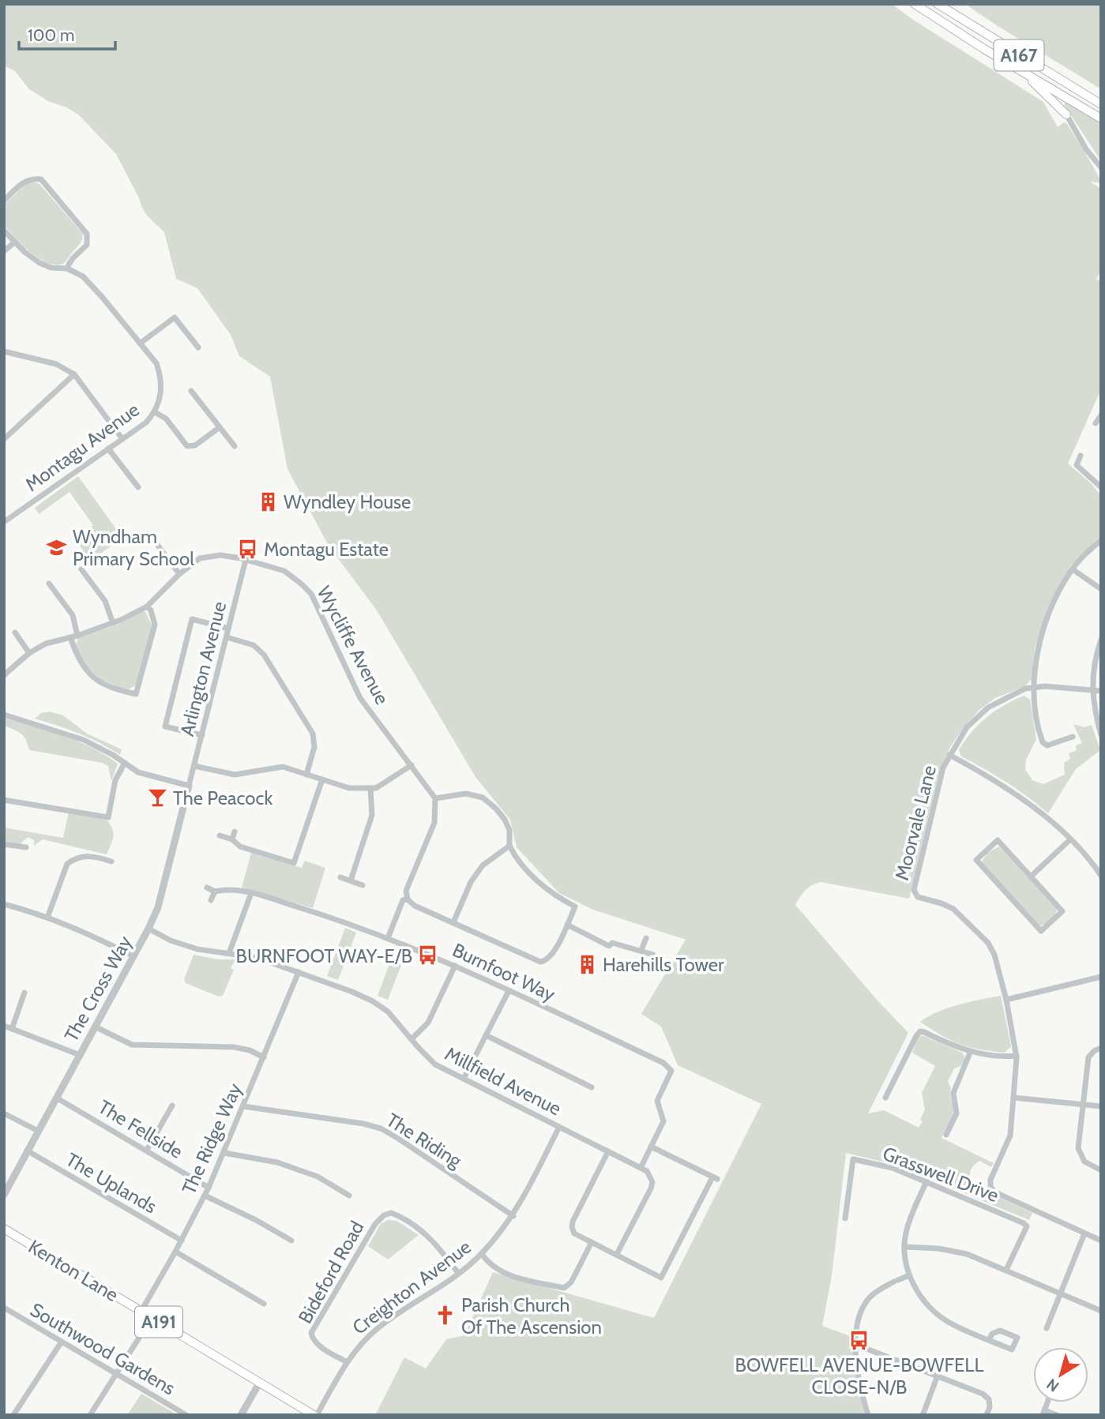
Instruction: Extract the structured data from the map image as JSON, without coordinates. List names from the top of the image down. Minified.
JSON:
{"streets":{"main road":["A167","Kenton Lane","A191"],"street":["Montagu Avenue","Wycliffe Avenue","Arlington Avenue","Moorvale Lane","Burnfoot Way","The Cross Way","Millfield Avenue","The Fellside","The Ridge Way","The Riding","Grasswell Drive","The Uplands","Bideford Road","Creighton Avenue","Southwood Gardens"]},"crossings":[["Wycliffe Avenue","Arlington Avenue"],["Arlington Avenue","The Cross Way"],["Burnfoot Way","Millfield Avenue"],["The Cross Way","Millfield Avenue"],["The Cross Way","The Fellside"],["The Cross Way","The Uplands"],["Millfield Avenue","The Ridge Way"],["Millfield Avenue","Creighton Avenue"],["The Fellside","The Ridge Way"],["The Ridge Way","The Riding"],["The Ridge Way","The Uplands"],["The Ridge Way","Kenton Lane"],["The Riding","Creighton Avenue"],["Kenton Lane","Creighton Avenue"],["Bideford Road","Creighton Avenue"]],"places":{"building":["Wyndley House","Harehills Tower"],"school or university":["Wyndham Primary School"],"bus stop":["Montagu Estate","BURNFOOT WAY-E/B","BOWFELL AVENUE-BOWFELL CLOSE-N/B"],"bar":["The Peacock"],"church":["Parish Church Of The Ascension"]},"scale_bar":"100 m","north":"bottom left"}
